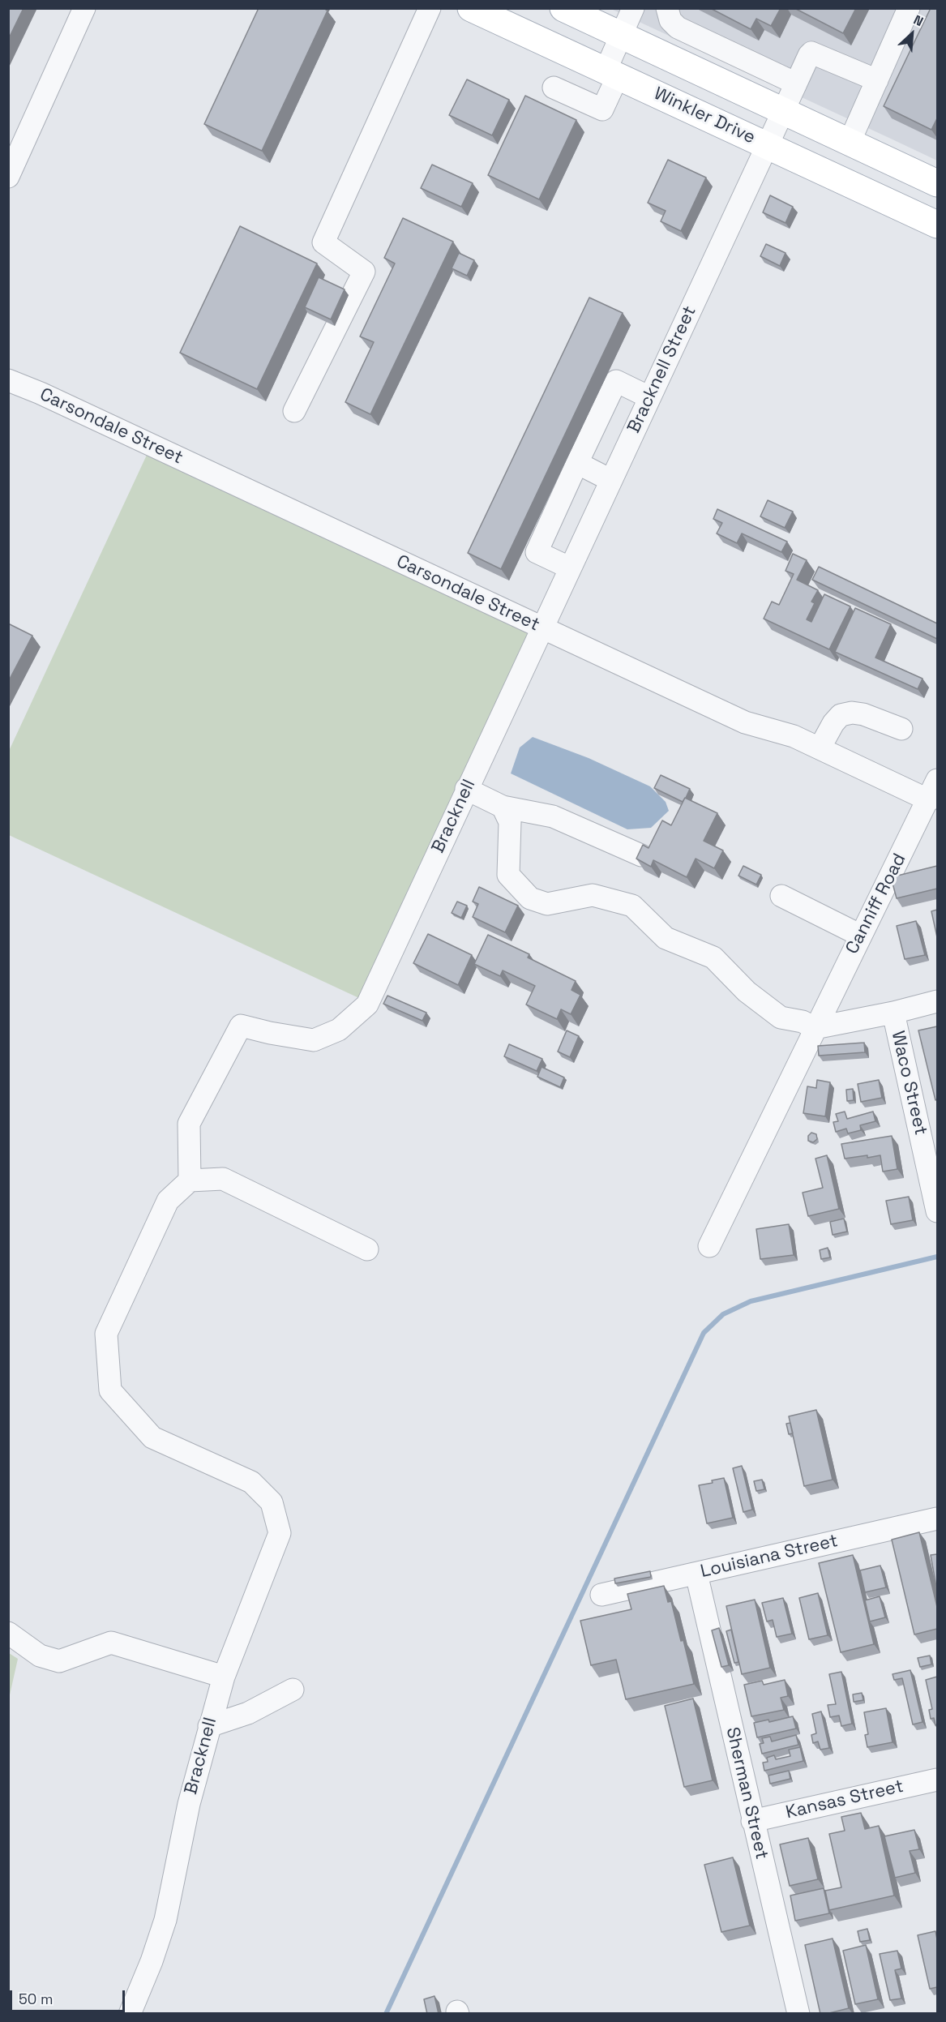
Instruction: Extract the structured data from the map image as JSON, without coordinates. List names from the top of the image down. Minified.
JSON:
{"streets":{"main road":["Winkler Drive"],"street":["Bracknell Street","Carsondale Street","Bracknell","Canniff Road","Waco Street","Louisiana Street","Sherman Street","Kansas Street"]},"crossings":[["Winkler Drive","Bracknell Street"],["Bracknell Street","Carsondale Street"],["Bracknell Street","Bracknell"],["Carsondale Street","Bracknell"],["Carsondale Street","Canniff Road"],["Louisiana Street","Sherman Street"],["Sherman Street","Kansas Street"]],"scale_bar":"50 m","north":"top right"}
